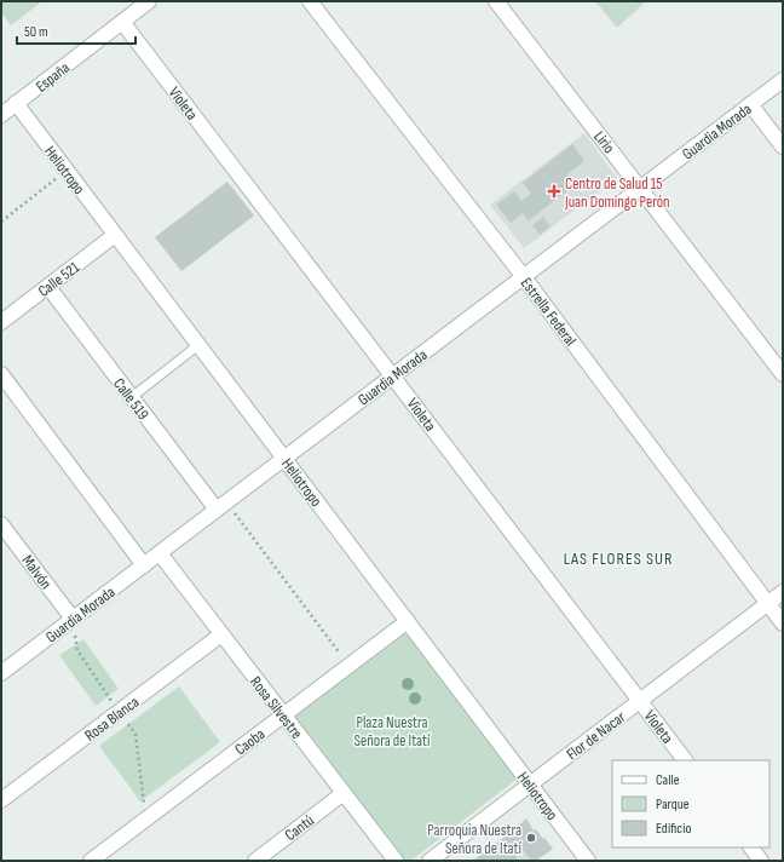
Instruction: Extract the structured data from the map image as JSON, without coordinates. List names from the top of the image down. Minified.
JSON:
{"streets":{"street":["España","Violeta","Guardia Morada","Lirio","Heliotropo","Calle 521","Estrella Federal","Calle 519","Malvón","Rosa Silvestre","Rosa Blanca","Flor de Nacar","Caoba","Cantú"]},"crossings":[["España","Violeta"],["España","Heliotropo"],["Violeta","Guardia Morada"],["Violeta","Flor de Nacar"],["Guardia Morada","Lirio"],["Guardia Morada","Heliotropo"],["Guardia Morada","Estrella Federal"],["Guardia Morada","Calle 519"],["Guardia Morada","Malvón"],["Guardia Morada","Rosa Silvestre"],["Heliotropo","Calle 521"],["Heliotropo","Flor de Nacar"],["Heliotropo","Caoba"],["Calle 521","Calle 519"],["Estrella Federal","Flor de Nacar"],["Rosa Silvestre","Rosa Blanca"],["Rosa Silvestre","Caoba"],["Rosa Silvestre","Cantú"]],"districts":["LAS FLORES SUR"],"parks":["Plaza Nuestra Señora de Itatí"],"places":{"health":["Centro de Salud 15 Juan Domingo Perón"],"other":["Parroquia Nuestra Señora de Itatí"]},"legend":["Calle","Parque","Edificio"],"scale_bar":"50 m"}
